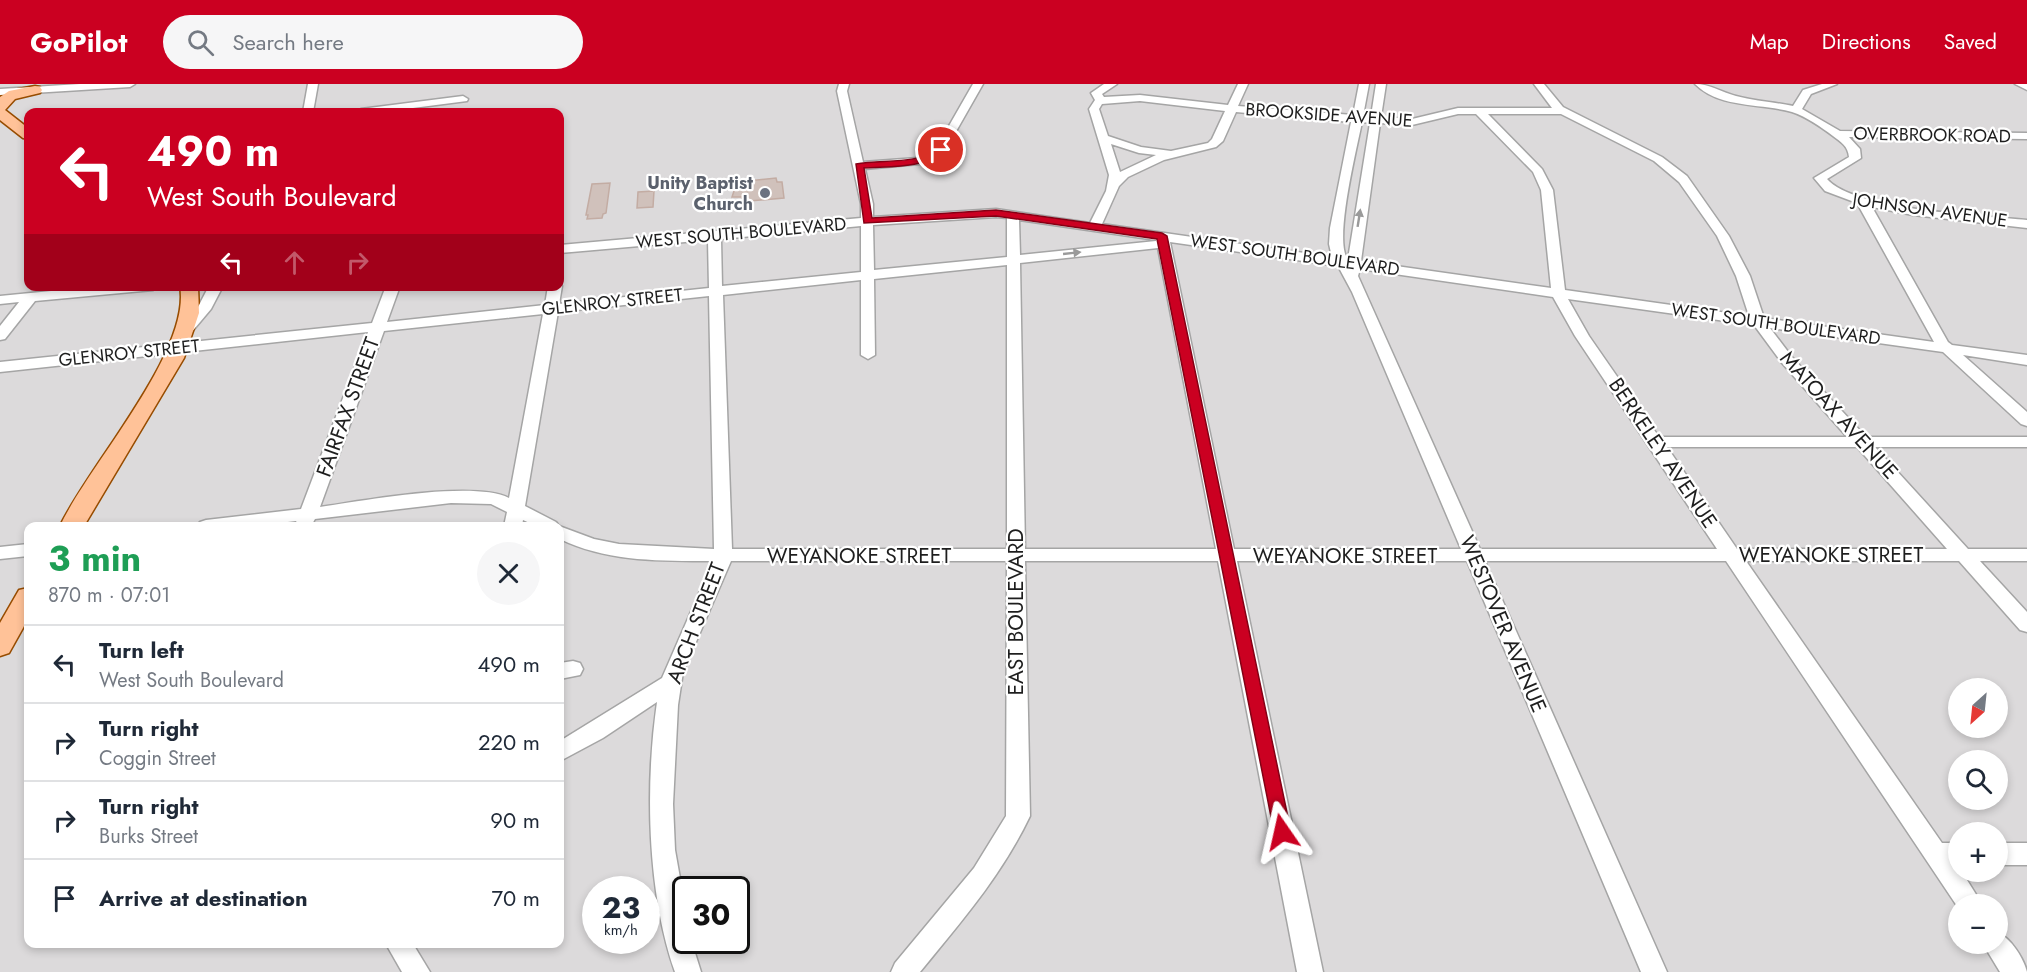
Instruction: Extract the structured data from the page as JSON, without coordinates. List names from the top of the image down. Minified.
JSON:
{"streets":{"street":["BROOKSIDE AVENUE","OVERBROOK ROAD","JOHNSON AVENUE","WEST SOUTH BOULEVARD","GLENROY STREET","FAIRFAX STREET","MATOAX AVENUE","BERKELEY AVENUE","WEYANOKE STREET","EAST BOULEVARD","ARCH STREET","WESTOVER AVENUE"]},"crossings":[["BROOKSIDE AVENUE","MATOAX AVENUE"],["BROOKSIDE AVENUE","BERKELEY AVENUE"],["BROOKSIDE AVENUE","WESTOVER AVENUE"],["OVERBROOK ROAD","JOHNSON AVENUE"],["WEST SOUTH BOULEVARD","GLENROY STREET"],["WEST SOUTH BOULEVARD","MATOAX AVENUE"],["WEST SOUTH BOULEVARD","BERKELEY AVENUE"],["WEST SOUTH BOULEVARD","EAST BOULEVARD"],["WEST SOUTH BOULEVARD","ARCH STREET"],["WEST SOUTH BOULEVARD","WESTOVER AVENUE"],["GLENROY STREET","FAIRFAX STREET"],["GLENROY STREET","EAST BOULEVARD"],["GLENROY STREET","ARCH STREET"],["MATOAX AVENUE","WEYANOKE STREET"],["BERKELEY AVENUE","WEYANOKE STREET"],["WEYANOKE STREET","EAST BOULEVARD"],["WEYANOKE STREET","ARCH STREET"],["WEYANOKE STREET","WESTOVER AVENUE"]],"places":["Unity Baptist Church"],"north":"bottom left","page":{"header":"GoPilot","search":"Search here","nav":["Map","Directions","Saved"],"turn":["490 m","West South Boulevard"],"heading":["3 min","870 m · 07:01"],"list":[{"name":"Turn left","note":"West South Boulevard","value":"490 m"},{"name":"Turn right","note":"Coggin Street","value":"220 m"},{"name":"Turn right","note":"Burks Street","value":"90 m"},{"name":"Arrive at destination","value":"70 m"}],"map_buttons":["+","−"],"speed":"23 km/h","limit":"30"}}
